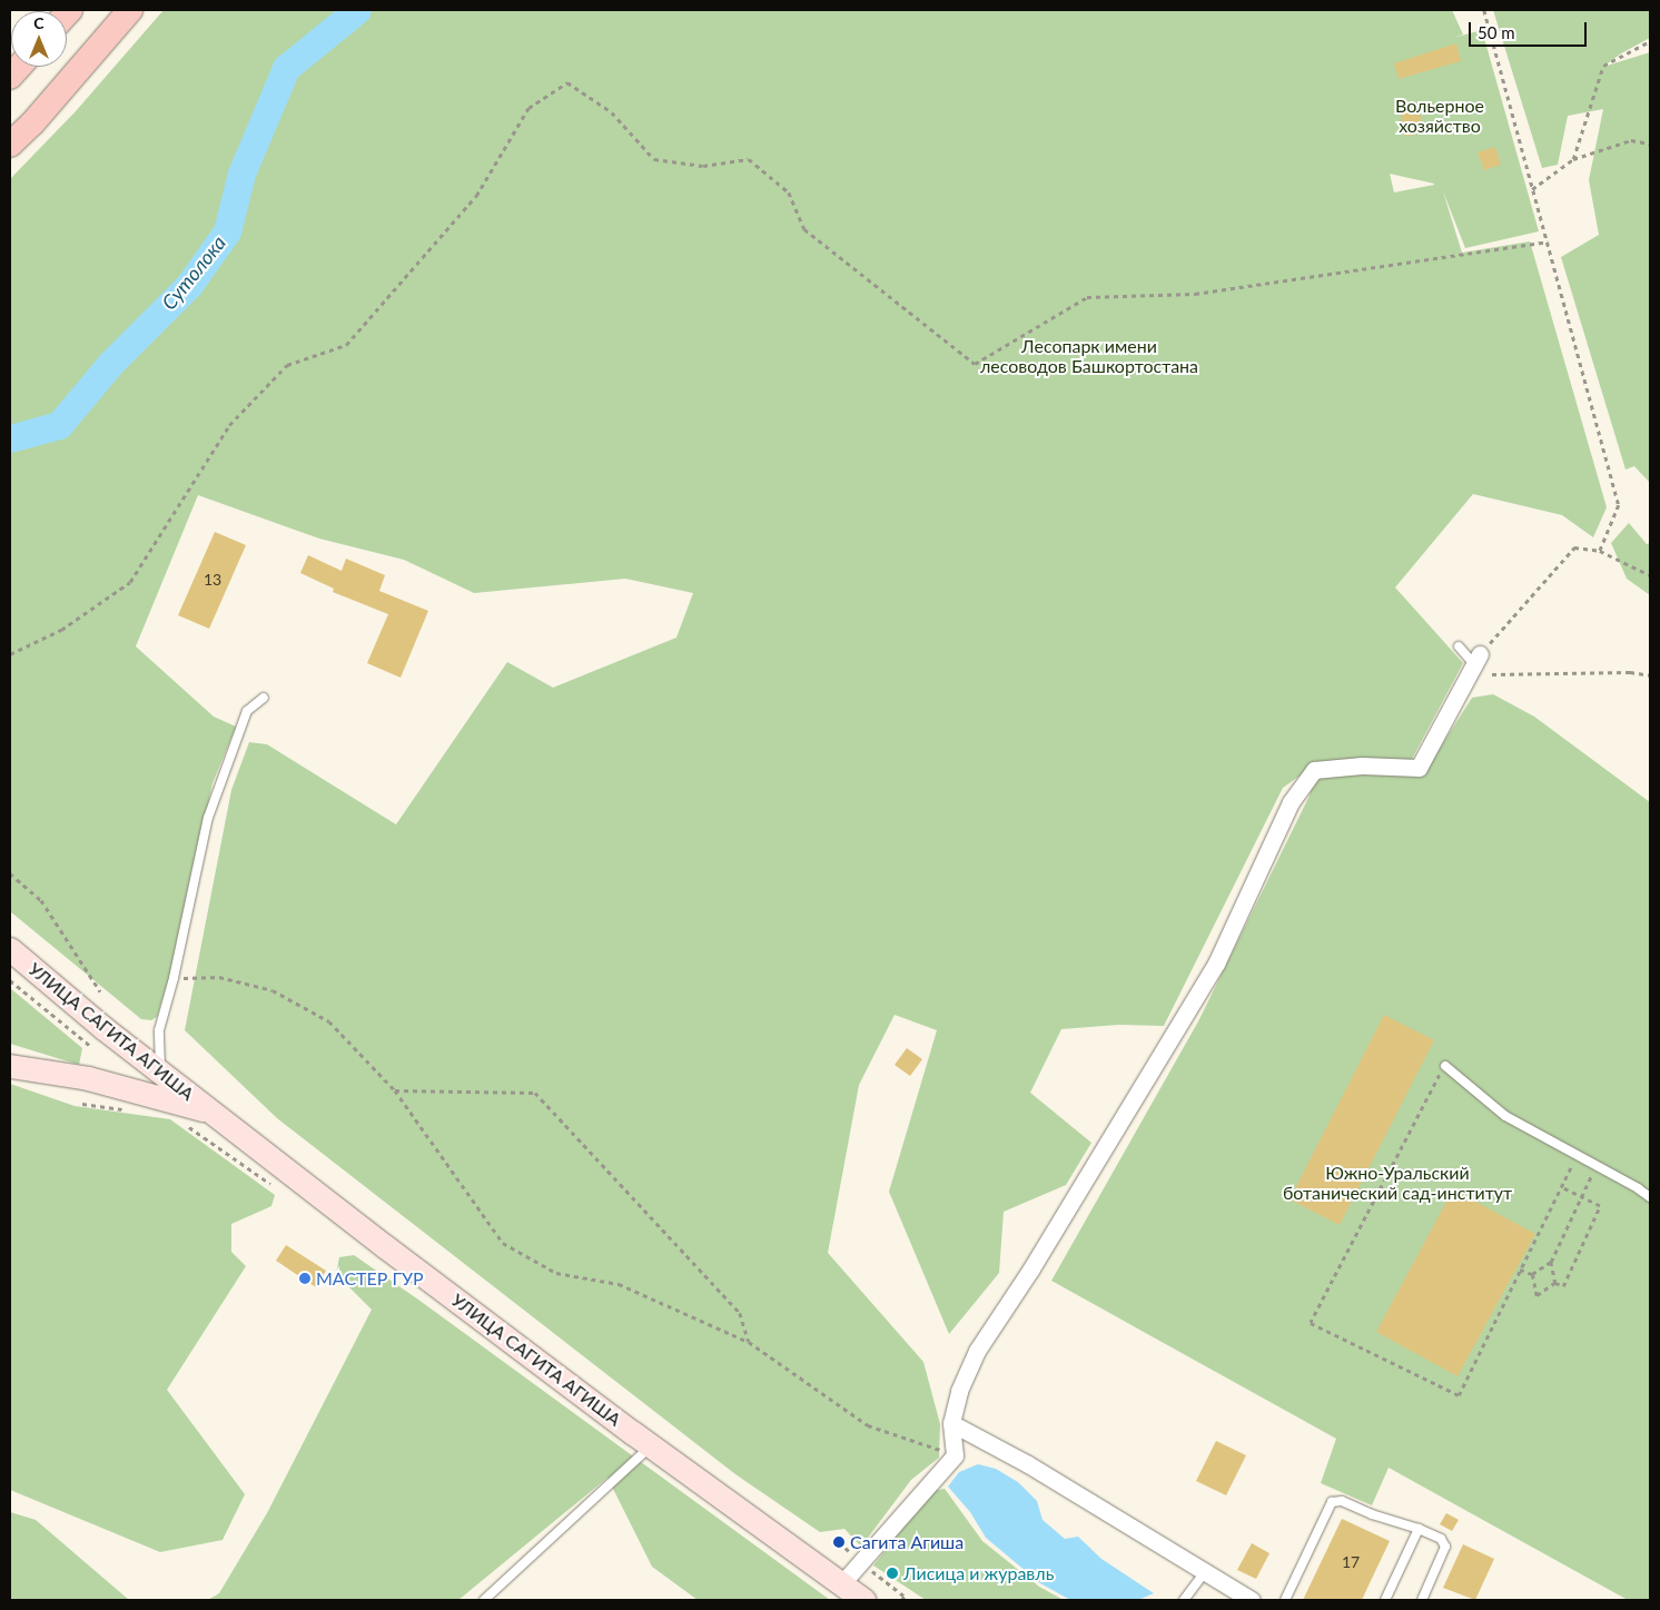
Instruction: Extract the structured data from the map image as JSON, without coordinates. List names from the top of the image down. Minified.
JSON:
{"streets":{"main road":["УЛИЦА САГИТА АГИША"]},"water":["Сутолока"],"parks":["Вольерное хозяйство","Лесопарк имени лесоводов Башкортостана","Южно-Уральский ботанический сад-институт"],"places":["МАСТЕР ГУР","Сагита Агиша","Лисица и журавль"],"house_numbers":["13","17"],"scale_bar":"50 m","north":"top"}
